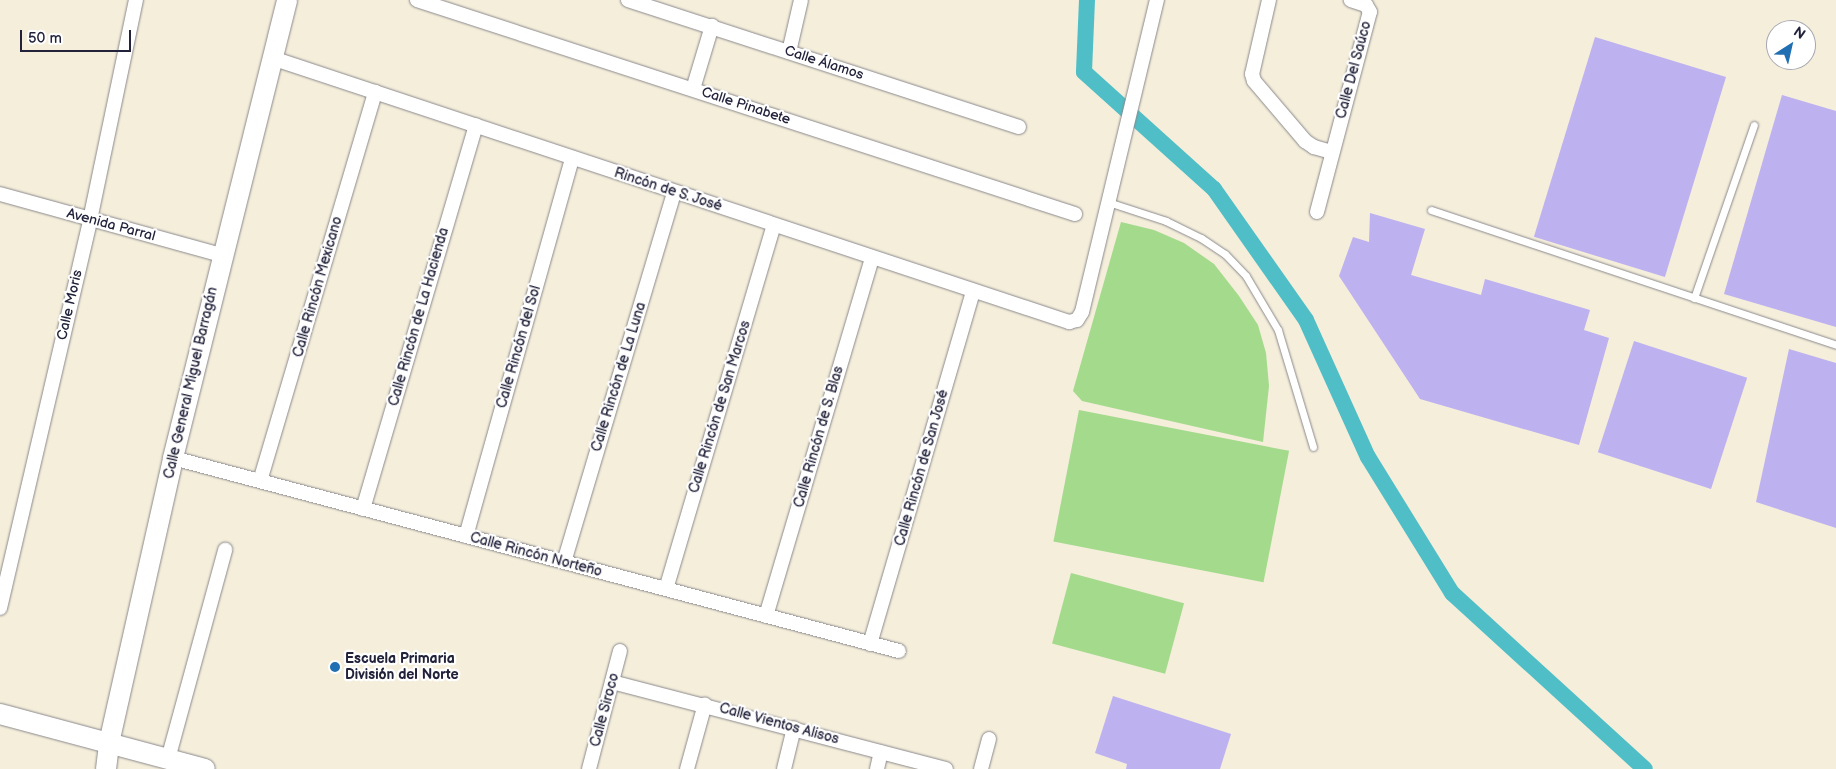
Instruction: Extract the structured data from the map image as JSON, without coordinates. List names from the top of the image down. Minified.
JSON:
{"streets":{"main road":["Calle General Miguel Barragán"],"street":["Calle Álamos","Calle Del Saúco","Calle Pinabete","Rincón de S. José","Avenida Parral","Calle Rincón Mexicano","Calle Moris","Calle Rincón de La Hacienda","Calle Rincón del Sol","Calle Rincón de La Luna","Calle Rincón de San Marcos","Calle Rincón de S. Blas","Calle Rincón de San José","Calle Rincón Norteño","Calle Siroco","Calle Vientos Alisos"]},"crossings":[["Rincón de S. José","Calle Rincón Mexicano"],["Rincón de S. José","Calle Rincón de La Hacienda"],["Rincón de S. José","Calle Rincón del Sol"],["Rincón de S. José","Calle Rincón de La Luna"],["Rincón de S. José","Calle General Miguel Barragán"],["Rincón de S. José","Calle Rincón de San Marcos"],["Rincón de S. José","Calle Rincón de S. Blas"],["Rincón de S. José","Calle Rincón de San José"],["Avenida Parral","Calle Moris"],["Avenida Parral","Calle General Miguel Barragán"],["Calle Rincón Mexicano","Calle Rincón Norteño"],["Calle Rincón de La Hacienda","Calle Rincón Norteño"],["Calle Rincón del Sol","Calle Rincón Norteño"],["Calle Rincón de La Luna","Calle Rincón Norteño"],["Calle General Miguel Barragán","Calle Rincón Norteño"],["Calle Rincón de San Marcos","Calle Rincón Norteño"],["Calle Rincón de S. Blas","Calle Rincón Norteño"],["Calle Rincón de San José","Calle Rincón Norteño"],["Calle Siroco","Calle Vientos Alisos"]],"places":["Escuela Primaria División del Norte"],"scale_bar":"50 m","north":"top right"}
